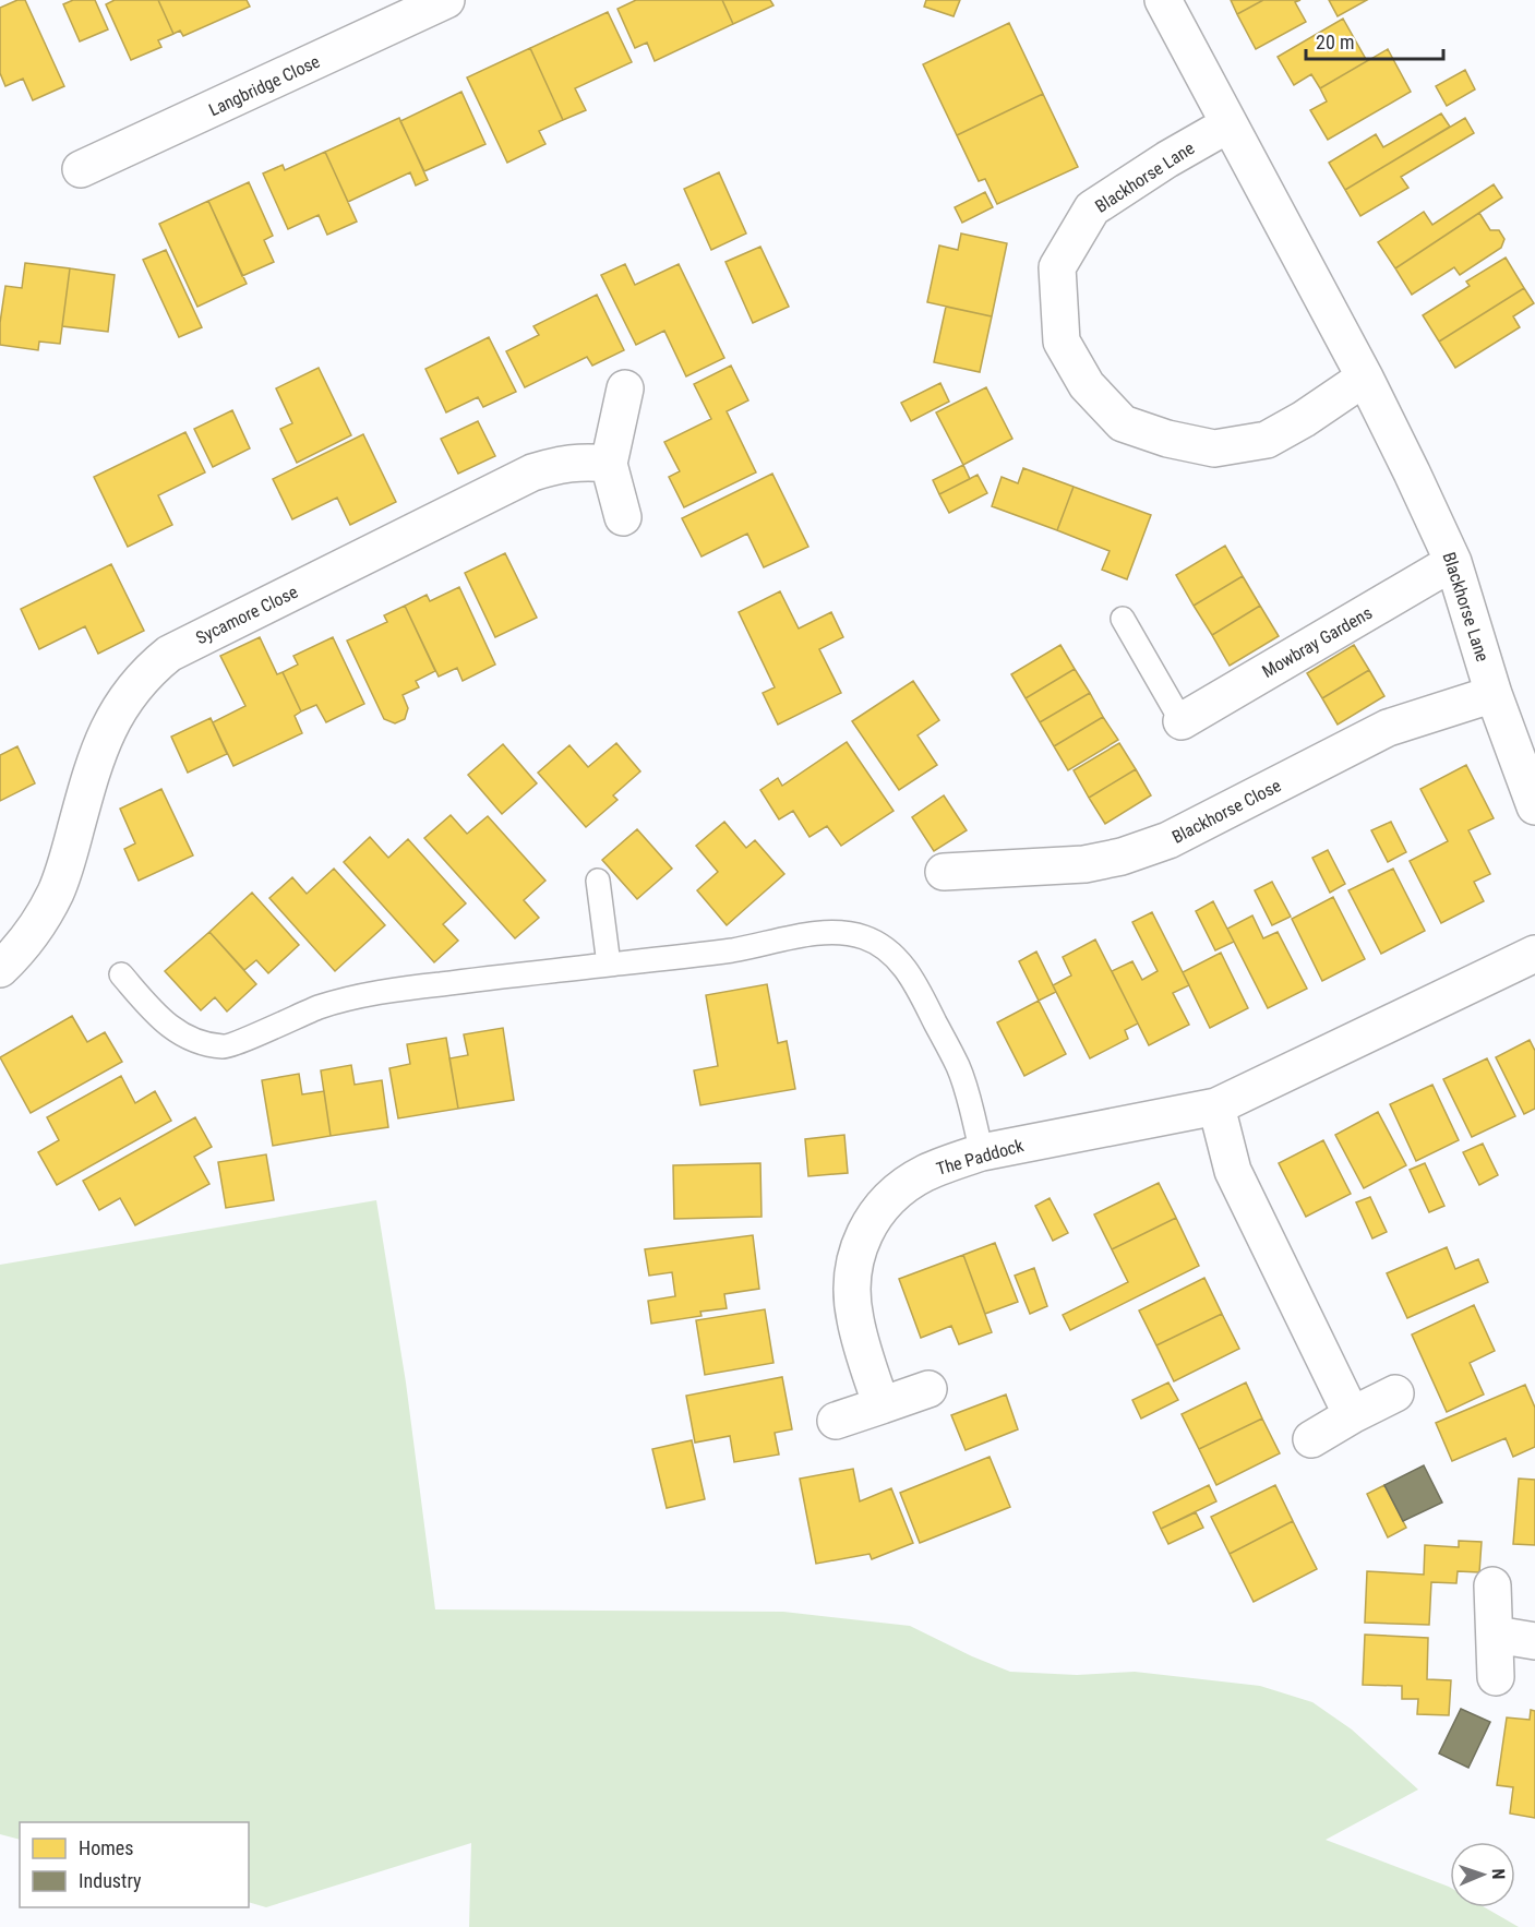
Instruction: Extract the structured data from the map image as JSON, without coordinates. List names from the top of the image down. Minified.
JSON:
{"streets":{"street":["Langbridge Close","Blackhorse Lane","Sycamore Close","Mowbray Gardens","Blackhorse Close","The Paddock"]},"crossings":[["Blackhorse Lane","Mowbray Gardens"],["Blackhorse Lane","Blackhorse Close"]],"legend":["Homes","Industry"],"scale_bar":"20 m","north":"right"}
